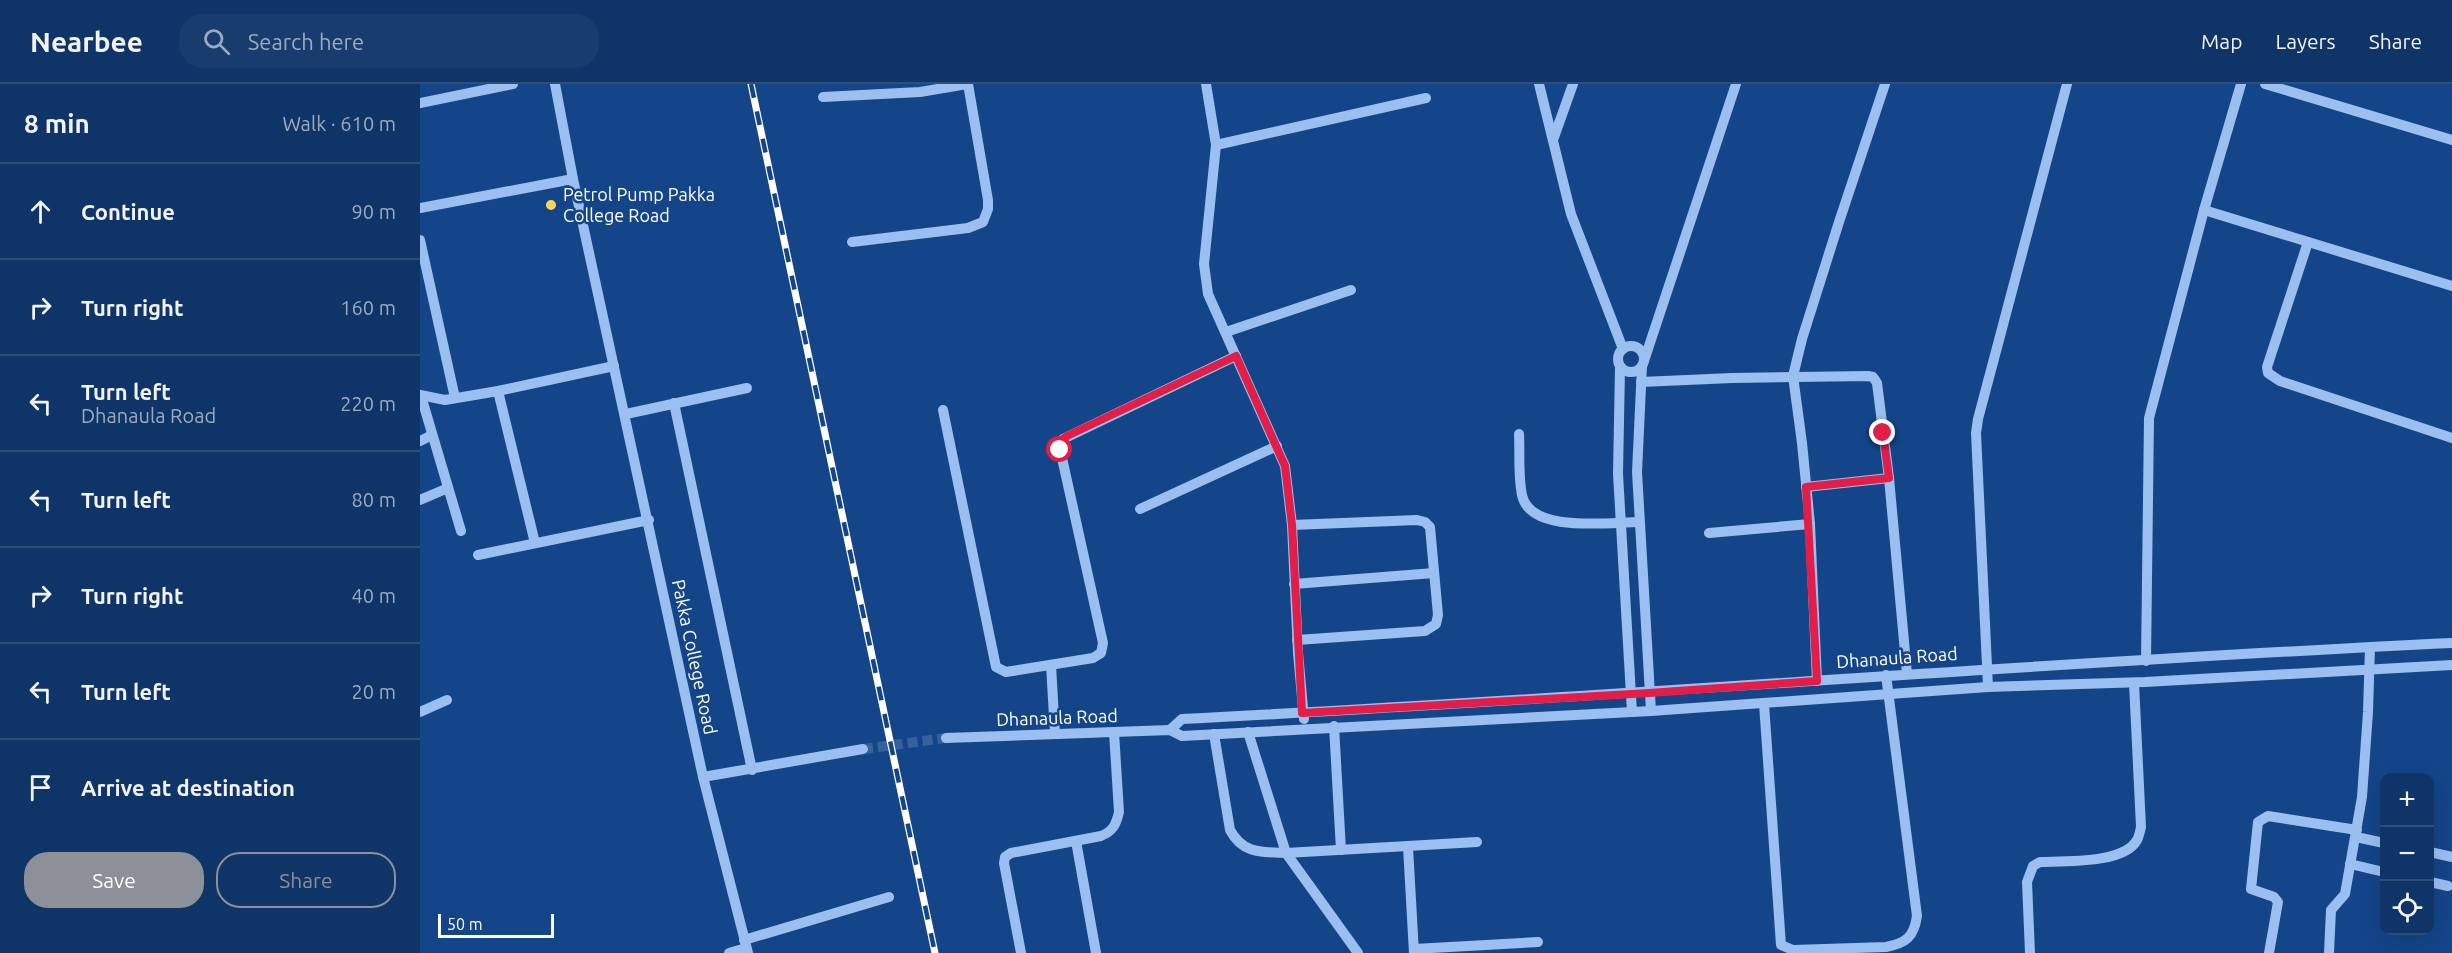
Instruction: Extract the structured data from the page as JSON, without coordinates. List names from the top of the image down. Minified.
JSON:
{"streets":{"street":["Pakka College Road","Dhanaula Road"]},"places":["Petrol Pump Pakka College Road"],"scale_bar":"50 m","page":{"header":"Nearbee","search":"Search here","nav":["Map","Layers","Share"],"heading":["8 min","Walk · 610 m"],"list":[["Continue","90 m"],["Turn right","160 m"],["Turn left","Dhanaula Road","220 m"],["Turn left","80 m"],["Turn right","40 m"],["Turn left","20 m"],"Arrive at destination"],"map_buttons":["+","−"],"buttons":["Save","Share"],"scale":"50 m"}}
